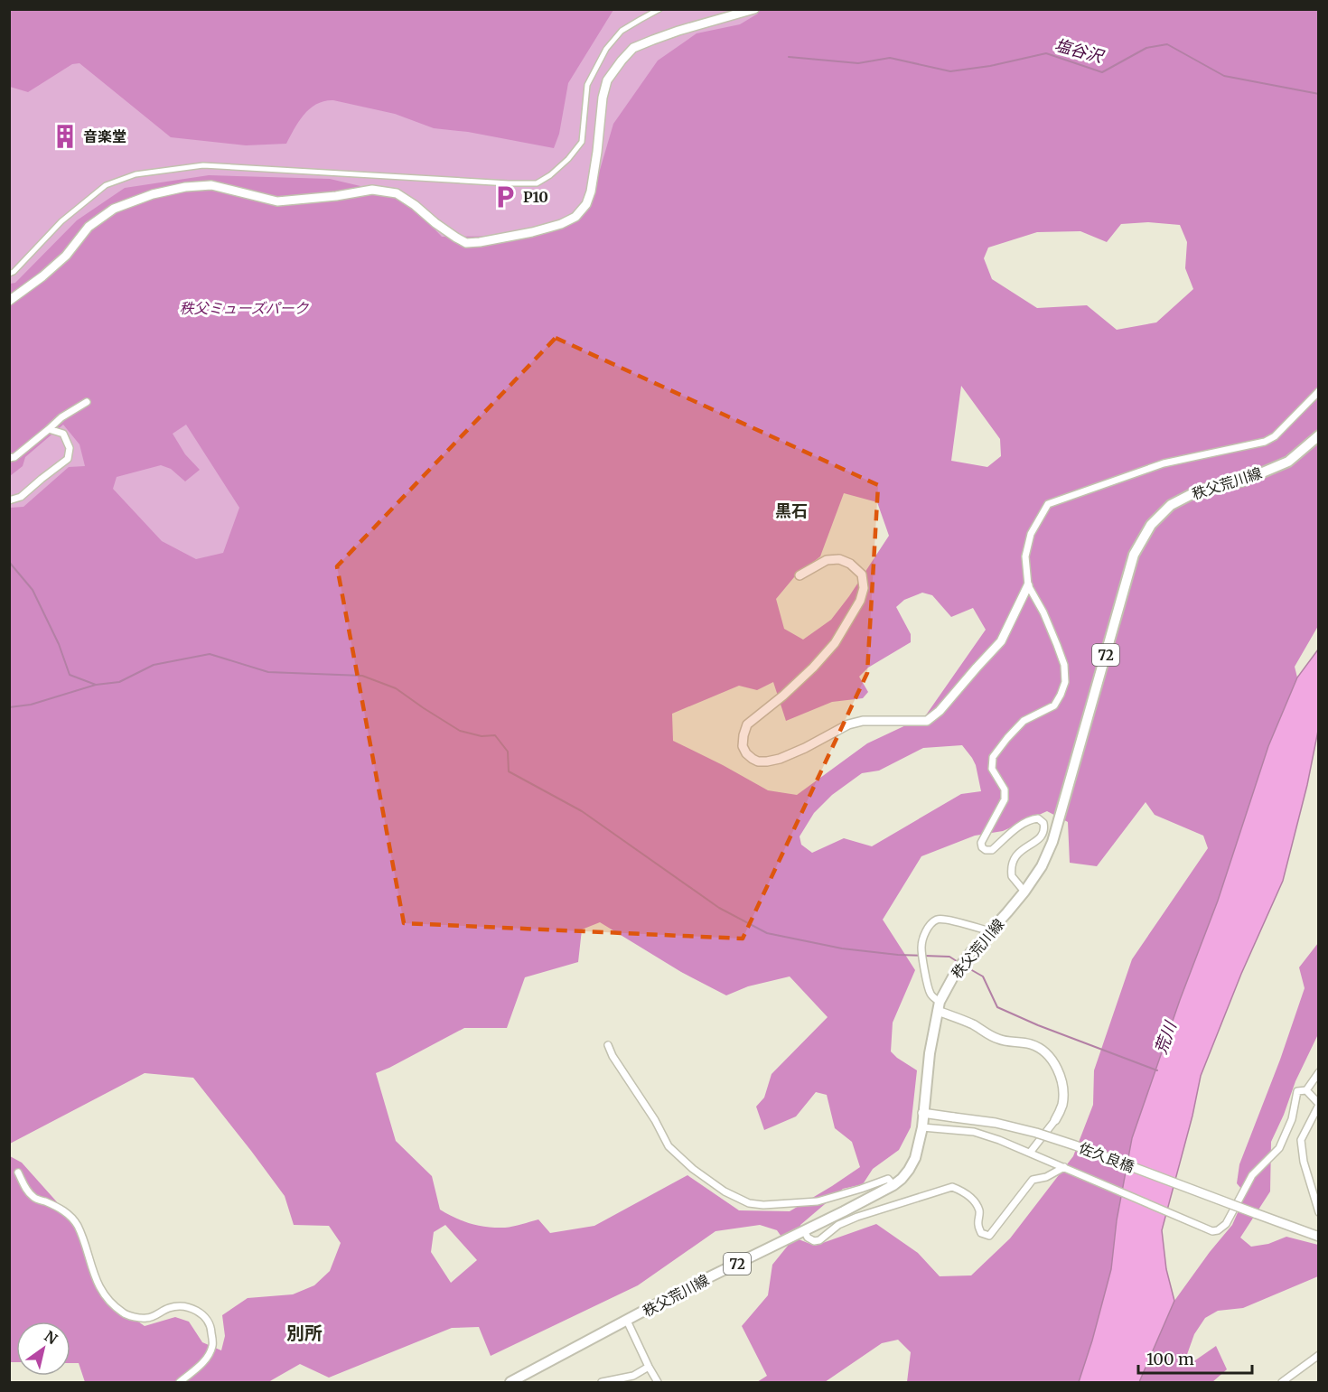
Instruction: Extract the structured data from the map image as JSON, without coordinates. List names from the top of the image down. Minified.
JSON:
{"streets":{"main road":["秩父荒川線","72"],"street":["佐久良橋"]},"crossings":[["秩父荒川線","佐久良橋"]],"districts":["黒石","別所"],"water":["塩谷沢","荒川"],"parks":["秩父ミューズパーク"],"places":{"building":["音楽堂"],"parking":["P10"]},"scale_bar":"100 m","north":"top right"}
